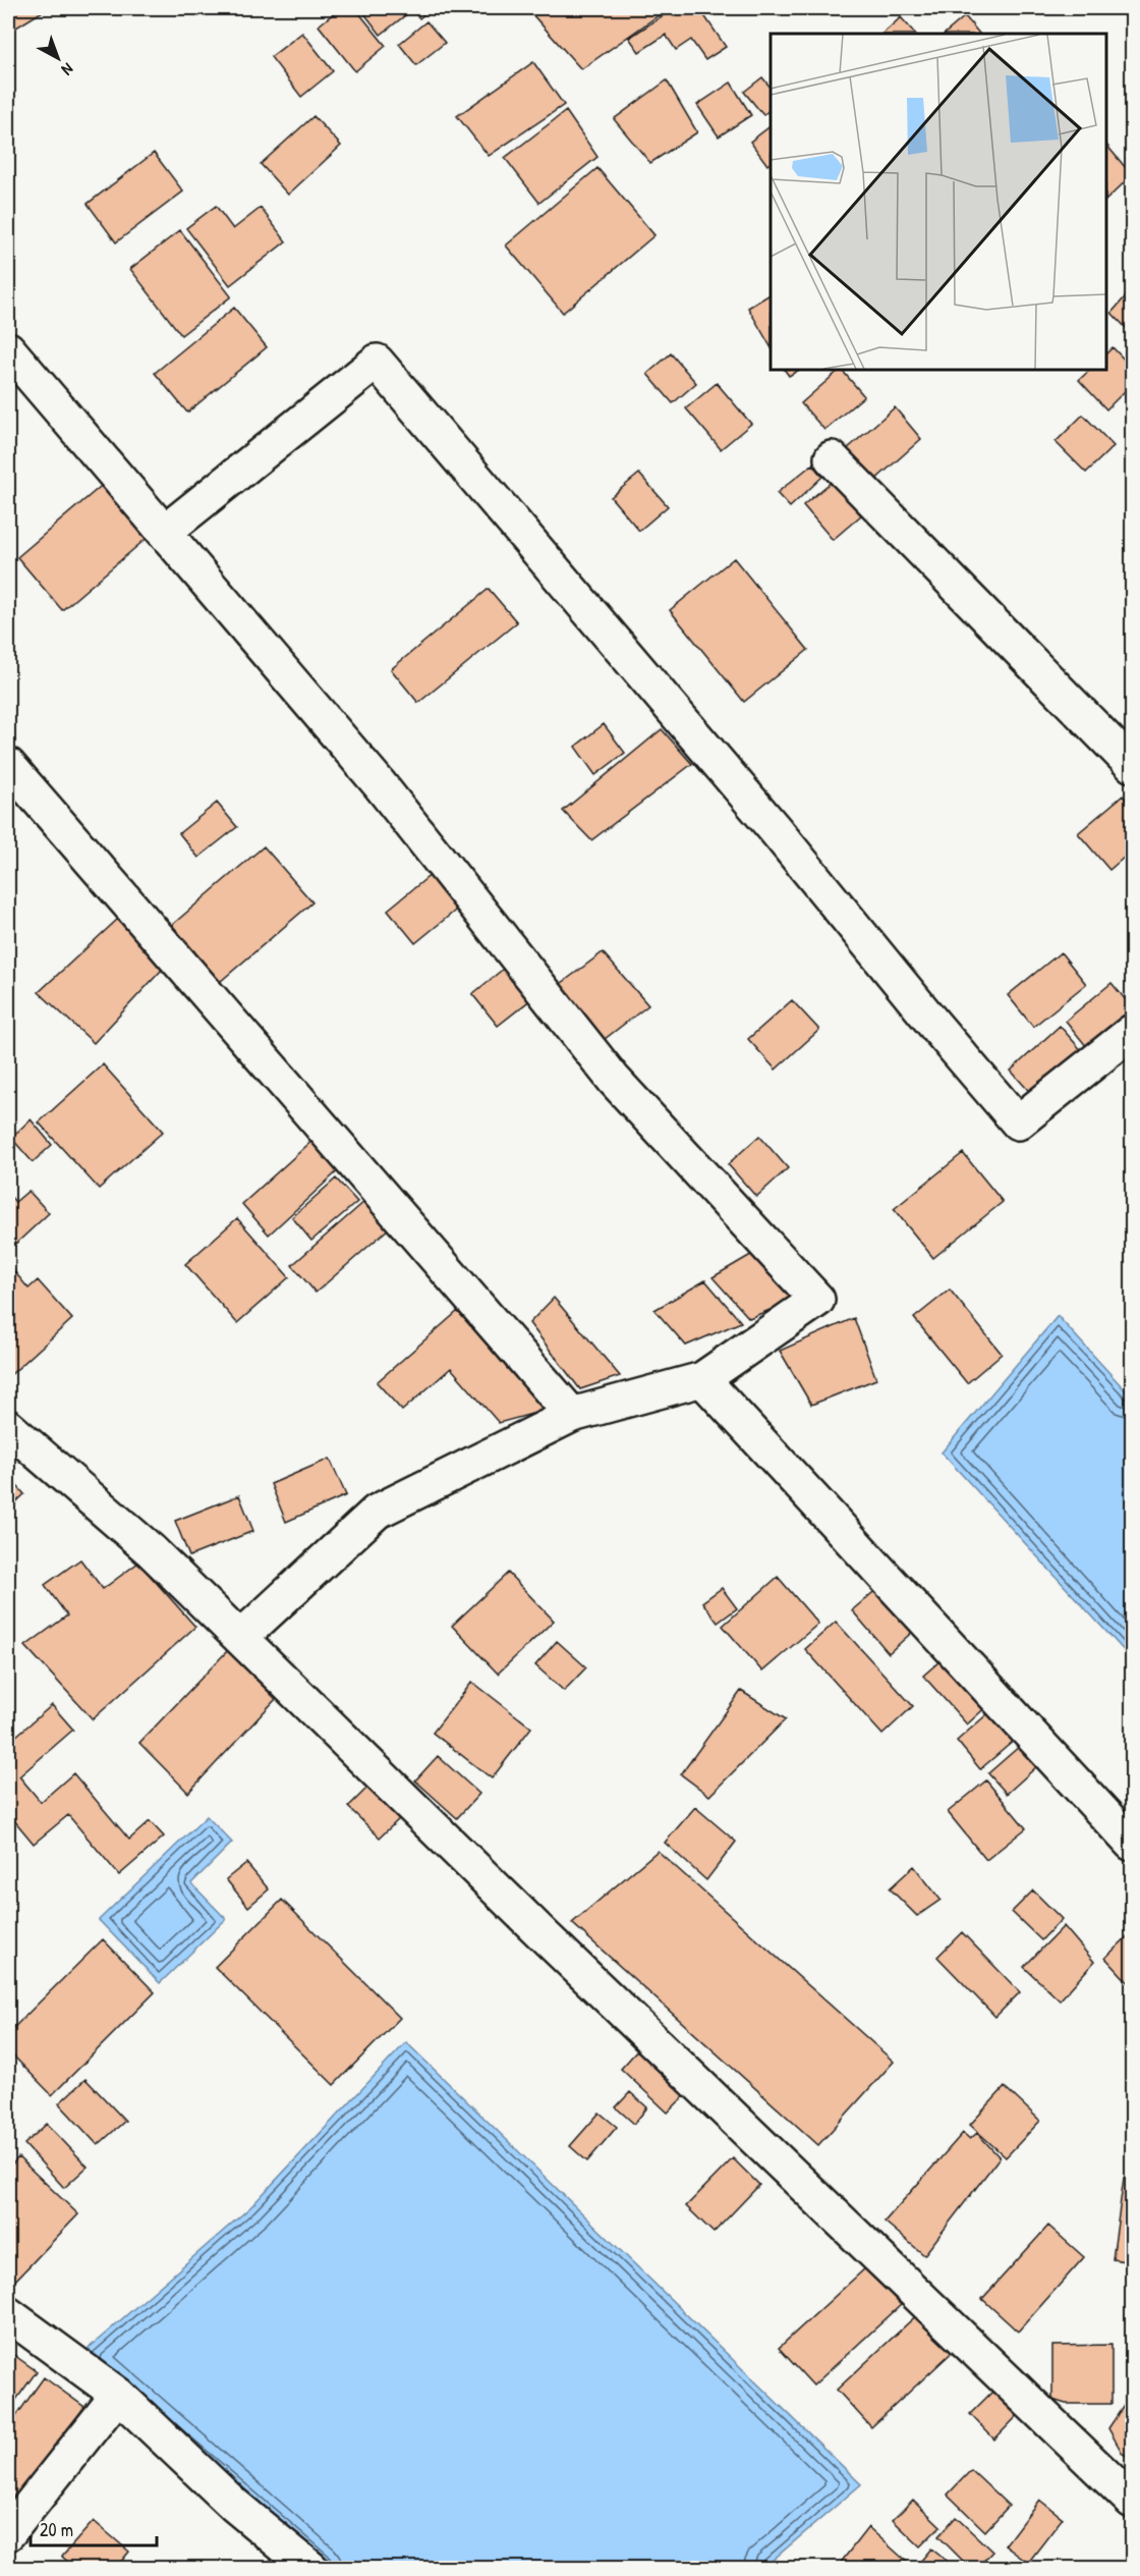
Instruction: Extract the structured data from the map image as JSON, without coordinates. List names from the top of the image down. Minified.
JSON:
{"scale_bar":"20 m","north":"bottom right"}
